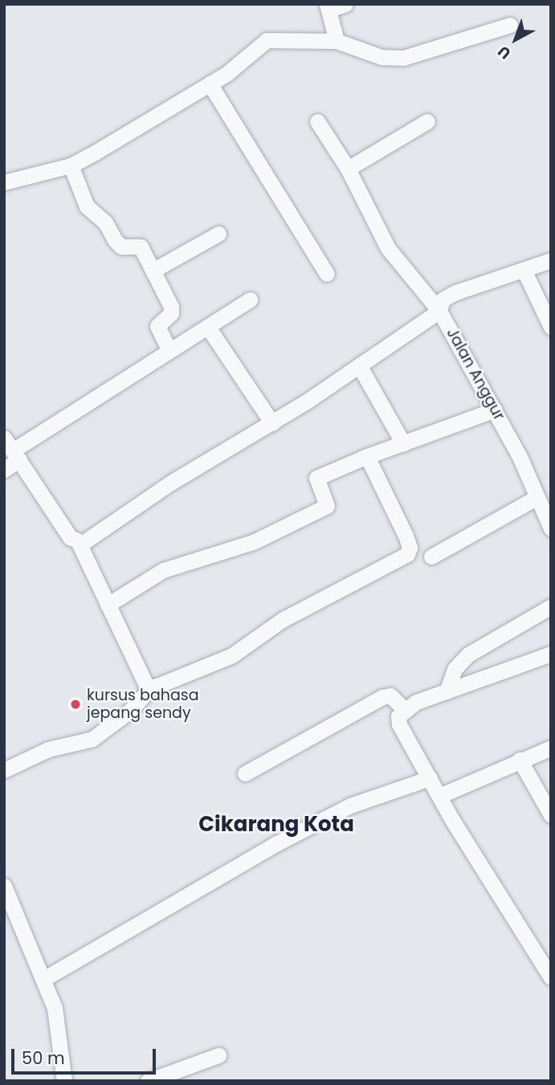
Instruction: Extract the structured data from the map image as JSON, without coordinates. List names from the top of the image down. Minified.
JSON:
{"streets":{"street":["Jalan Anggur"]},"districts":["Cikarang Kota"],"places":["kursus bahasa jepang sendy"],"scale_bar":"50 m","north":"bottom left"}
